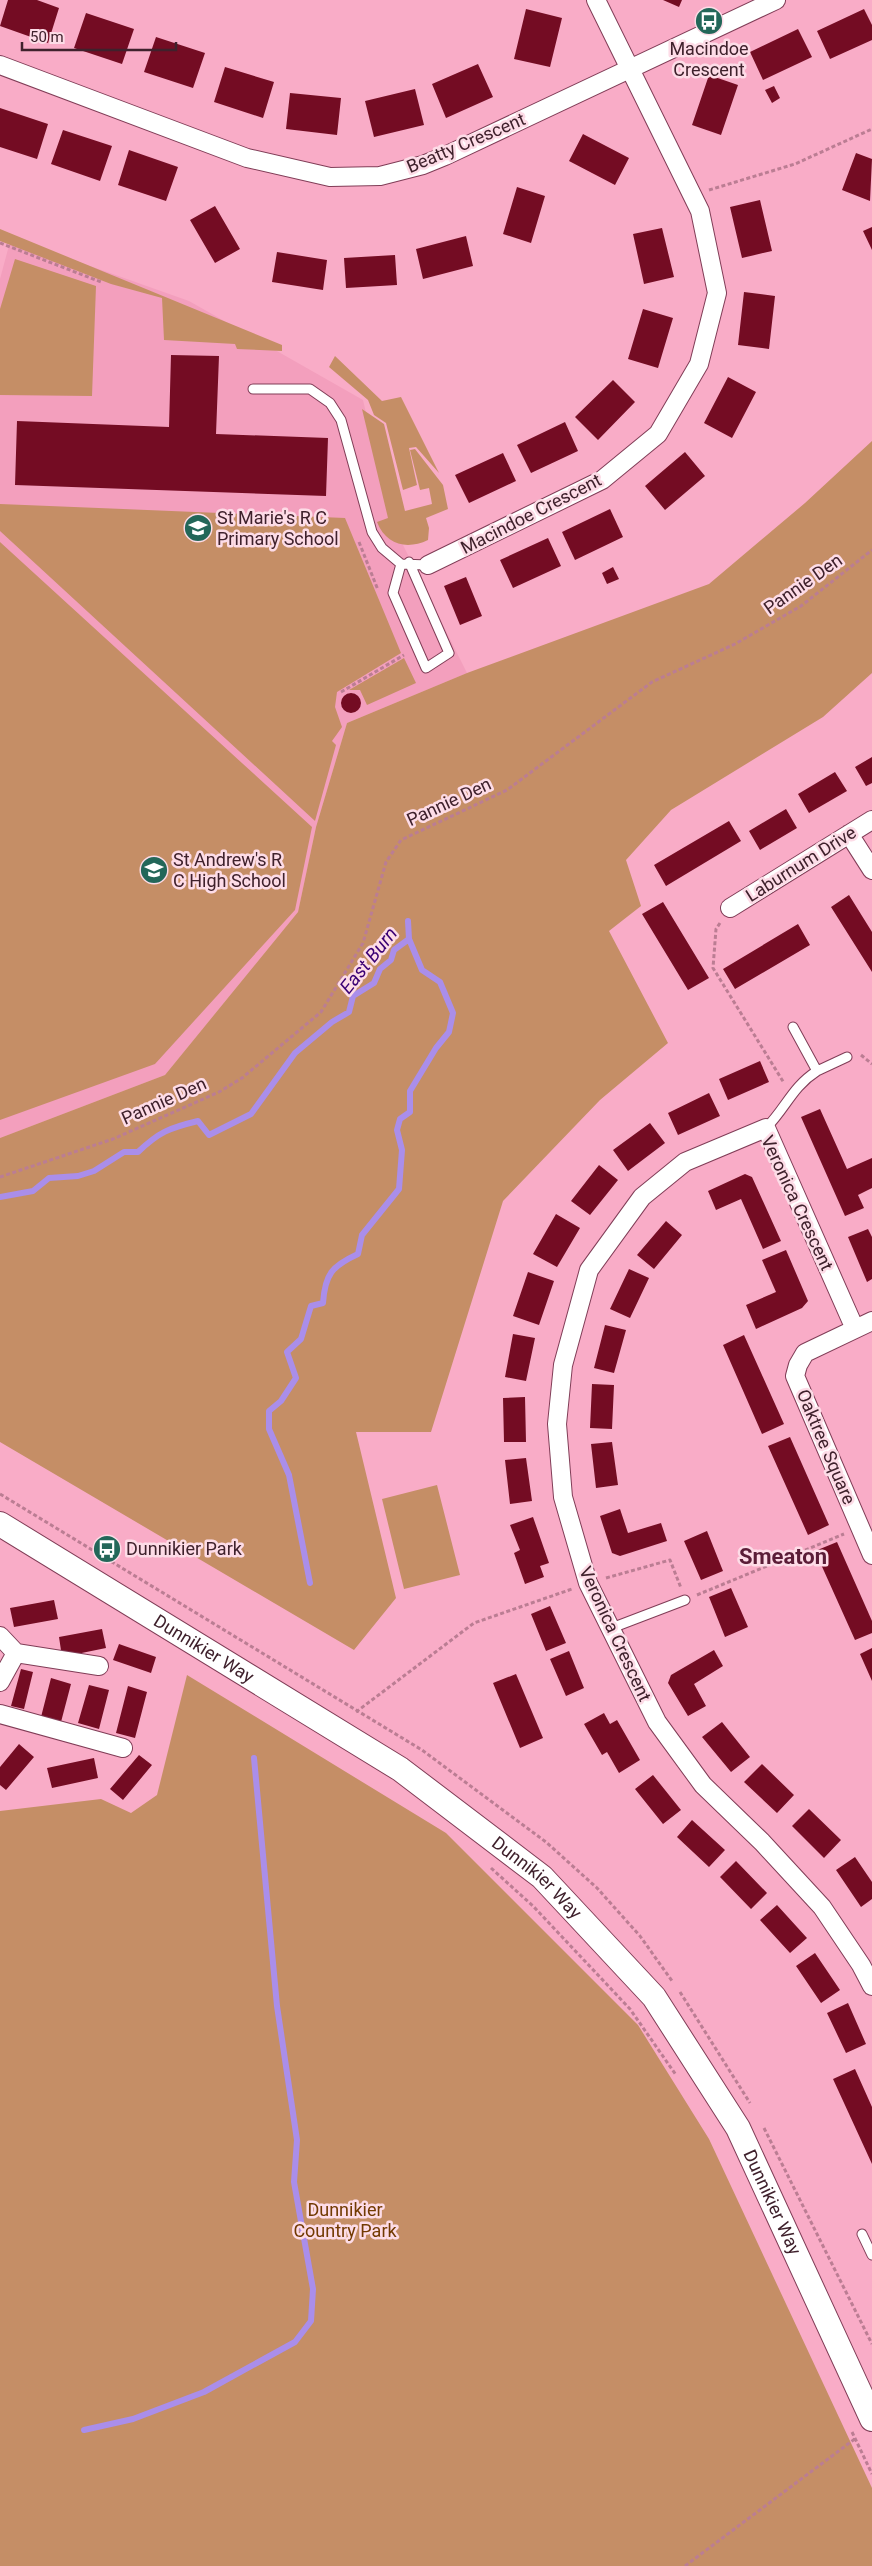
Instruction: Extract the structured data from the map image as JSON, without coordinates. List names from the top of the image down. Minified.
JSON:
{"streets":{"main road":["Dunnikier Way"],"street":["Beatty Crescent","Macindoe Crescent","Laburnum Drive","Veronica Crescent","Oaktree Square"],"path":["Pannie Den"]},"crossings":[["Beatty Crescent","Macindoe Crescent"],["Veronica Crescent","Oaktree Square"]],"districts":["Smeaton"],"water":["East Burn"],"parks":["Dunnikier Country Park"],"places":{"bus stop":["Macindoe Crescent","Dunnikier Park"],"school or university":["St Marie's R C Primary School","St Andrew's R C High School"]},"scale_bar":"50 m"}
